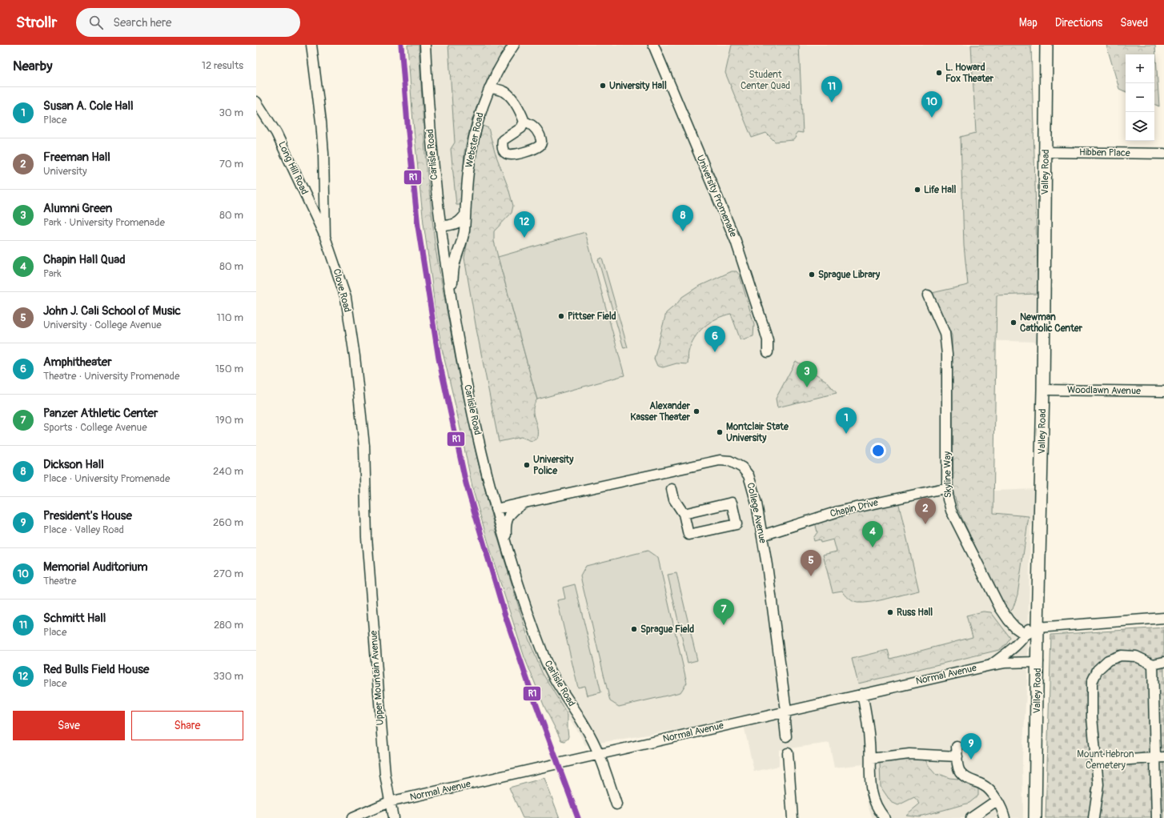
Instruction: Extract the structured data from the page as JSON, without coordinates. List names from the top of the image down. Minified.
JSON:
{"streets":{"main road":["Valley Road"],"street":["Webster Road","Hibben Place","Carlisle Road","Long Hill Road","University Promenade","Clove Road","Woodlawn Avenue","Skyline Way","Chapin Drive","College Avenue","Normal Avenue","Upper Mountain Avenue"]},"crossings":[["Webster Road","Carlisle Road"],["Hibben Place","Valley Road"],["Carlisle Road","College Avenue"],["Carlisle Road","Normal Avenue"],["Long Hill Road","Clove Road"],["Valley Road","Woodlawn Avenue"],["Valley Road","Normal Avenue"],["Clove Road","Upper Mountain Avenue"],["Skyline Way","Chapin Drive"],["Chapin Drive","College Avenue"],["College Avenue","Normal Avenue"],["Normal Avenue","Upper Mountain Avenue"]],"parks":["Student Center Quad","Mount Hebron Cemetery"],"places":["L. Howard Fox Theater","University Hall","Life Hall","Sprague Library","Pittser Field","Newman Catholic Center","Alexander Kasser Theater","Montclair State University","University Police","Russ Hall","Sprague Field"],"lines":["transit line R1"],"page":{"header":"Strollr","search":"Search here","nav":["Map","Directions","Saved"],"heading":["Nearby","12 results"],"map_buttons":["+","−"],"pins":["11","10","8","12","6","3","1","2","4","5","7","9"],"list":[{"mark":"1","name":"Susan A. Cole Hall","note":"Place","value":"30 m"},{"mark":"2","name":"Freeman Hall","note":"University","value":"70 m"},{"mark":"3","name":"Alumni Green","note":"Park · University Promenade","value":"80 m"},{"mark":"4","name":"Chapin Hall Quad","note":"Park","value":"80 m"},{"mark":"5","name":"John J. Cali School of Music","note":"University · College Avenue","value":"110 m"},{"mark":"6","name":"Amphitheater","note":"Theatre · University Promenade","value":"150 m"},{"mark":"7","name":"Panzer Athletic Center","note":"Sports · College Avenue","value":"190 m"},{"mark":"8","name":"Dickson Hall","note":"Place · University Promenade","value":"240 m"},{"mark":"9","name":"President's House","note":"Place · Valley Road","value":"260 m"},{"mark":"10","name":"Memorial Auditorium","note":"Theatre","value":"270 m"},{"mark":"11","name":"Schmitt Hall","note":"Place","value":"280 m"},{"mark":"12","name":"Red Bulls Field House","note":"Place","value":"330 m"}],"buttons":["Save","Share"]}}
